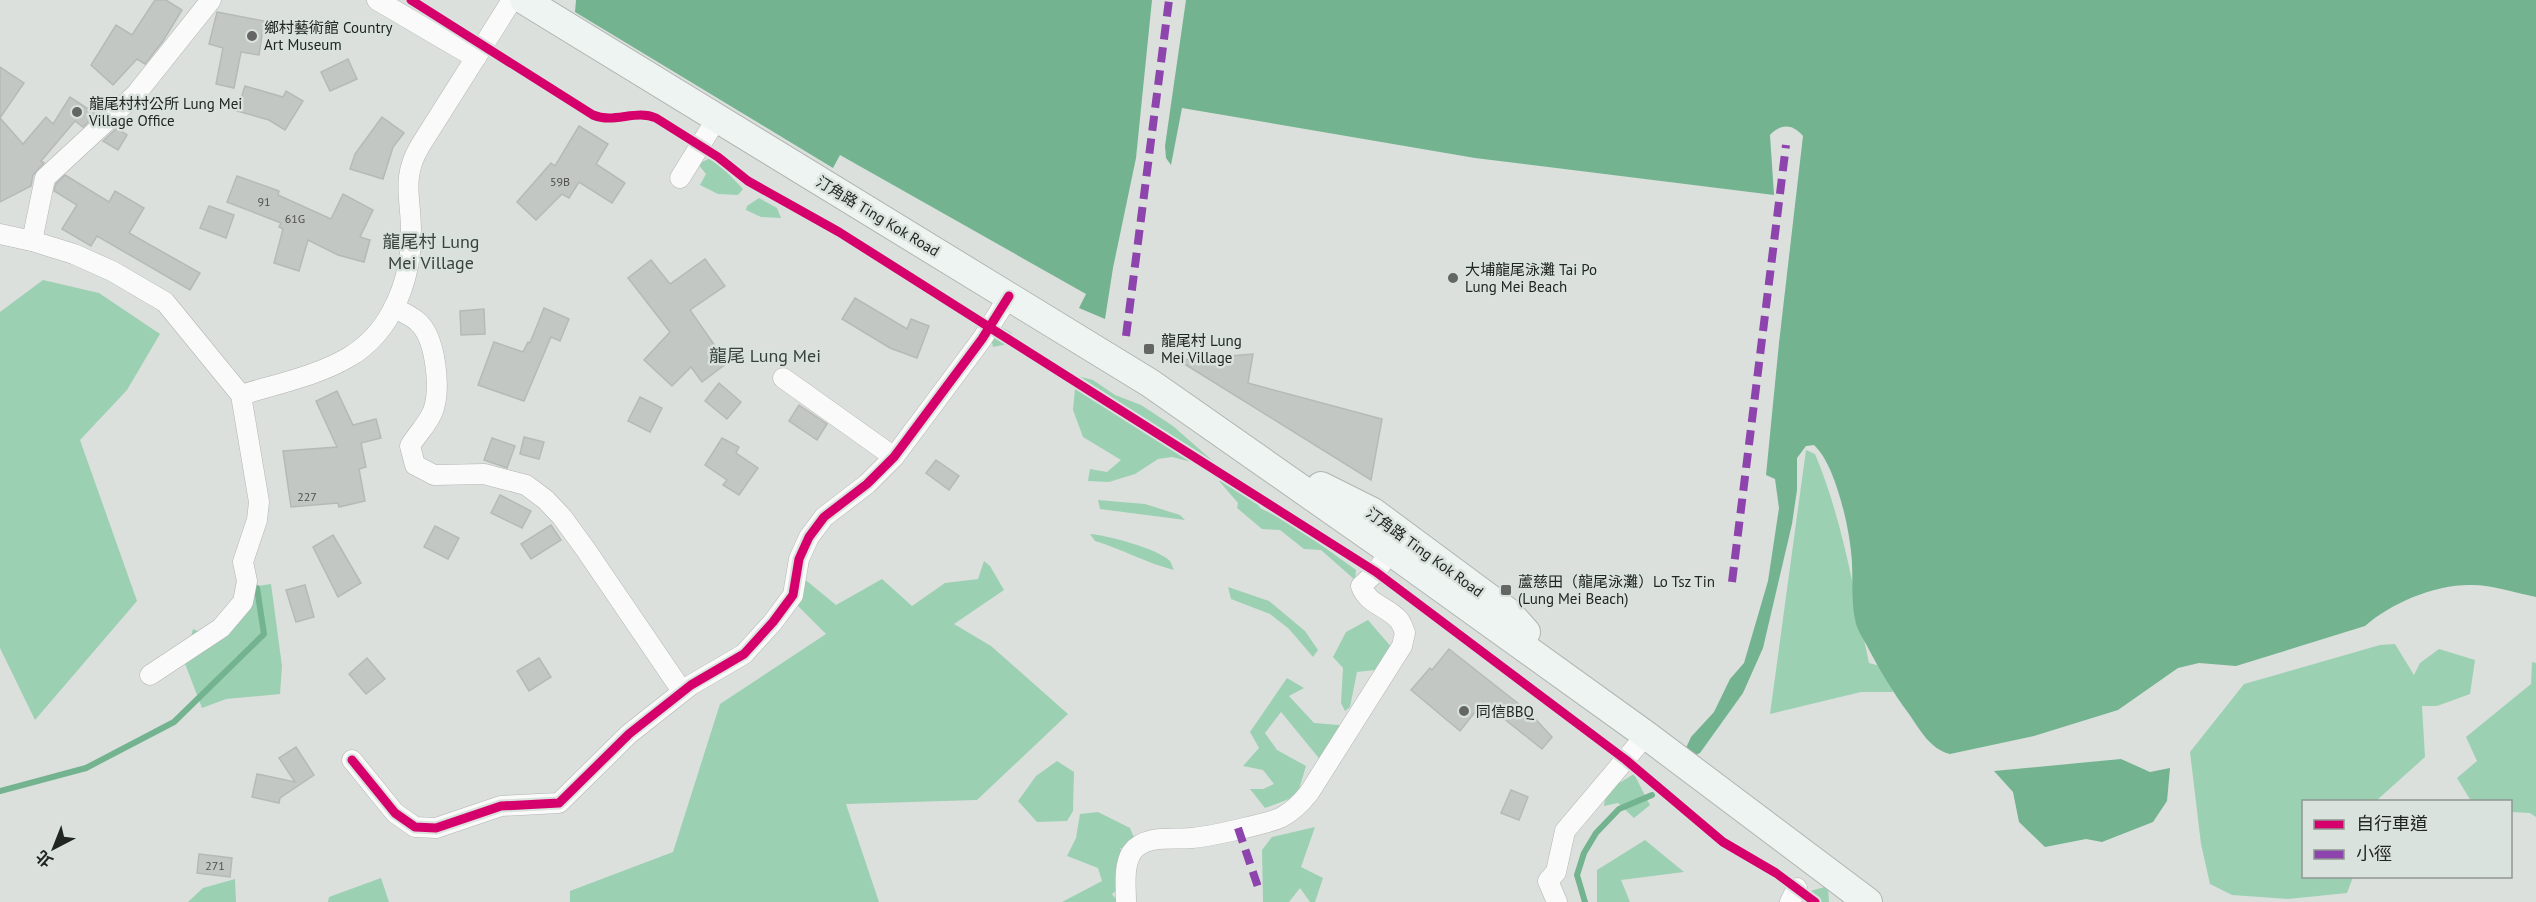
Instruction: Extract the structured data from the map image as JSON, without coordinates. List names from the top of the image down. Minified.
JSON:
{"streets":{"main road":["汀角路 Ting Kok Road"]},"districts":["龍尾村 Lung Mei Village","龍尾 Lung Mei"],"places":{"other":["鄉村藝術館 Country Art Museum","龍尾村村公所 Lung Mei Village Office","大埔龍尾泳灘 Tai Po Lung Mei Beach","同信BBQ"],"transit":["龍尾村 Lung Mei Village","蘆慈田（龍尾泳灘）Lo Tsz Tin (Lung Mei Beach)"]},"house_numbers":["59B","91","61G","227","271"],"legend":["自行車道","小徑"],"north":"bottom left"}
